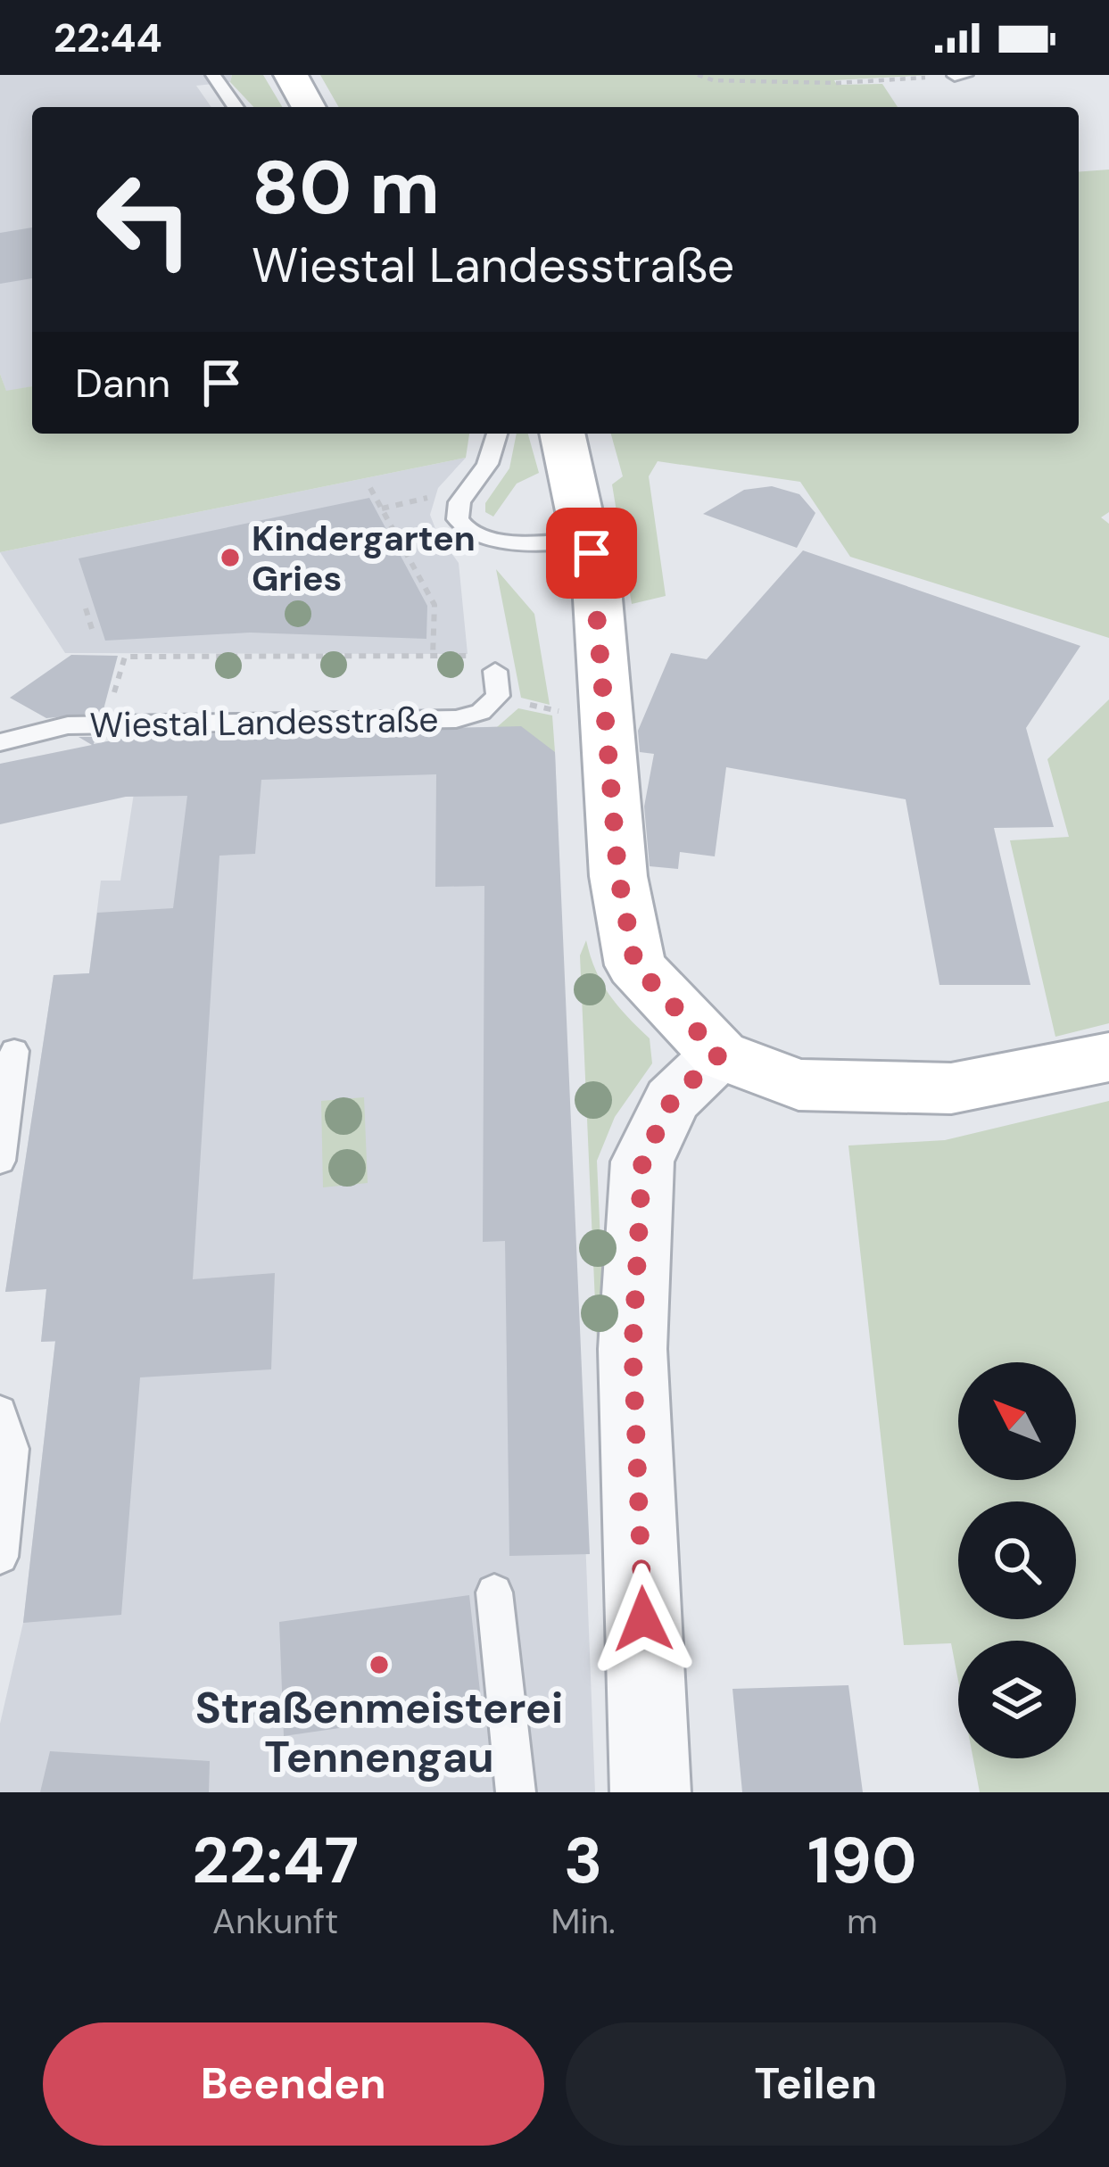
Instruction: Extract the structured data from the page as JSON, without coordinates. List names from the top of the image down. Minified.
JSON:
{"streets":{"lane":["Wiestal Landesstraße"]},"places":["Kindergarten Gries","Straßenmeisterei Tennengau"],"north":"top left","page":{"status":"22:44","turn":["80 m","Wiestal Landesstraße"],"then":"Dann","eta":["22:47","Ankunft","3","Min.","190","m"],"buttons":["Beenden","Teilen"]}}
